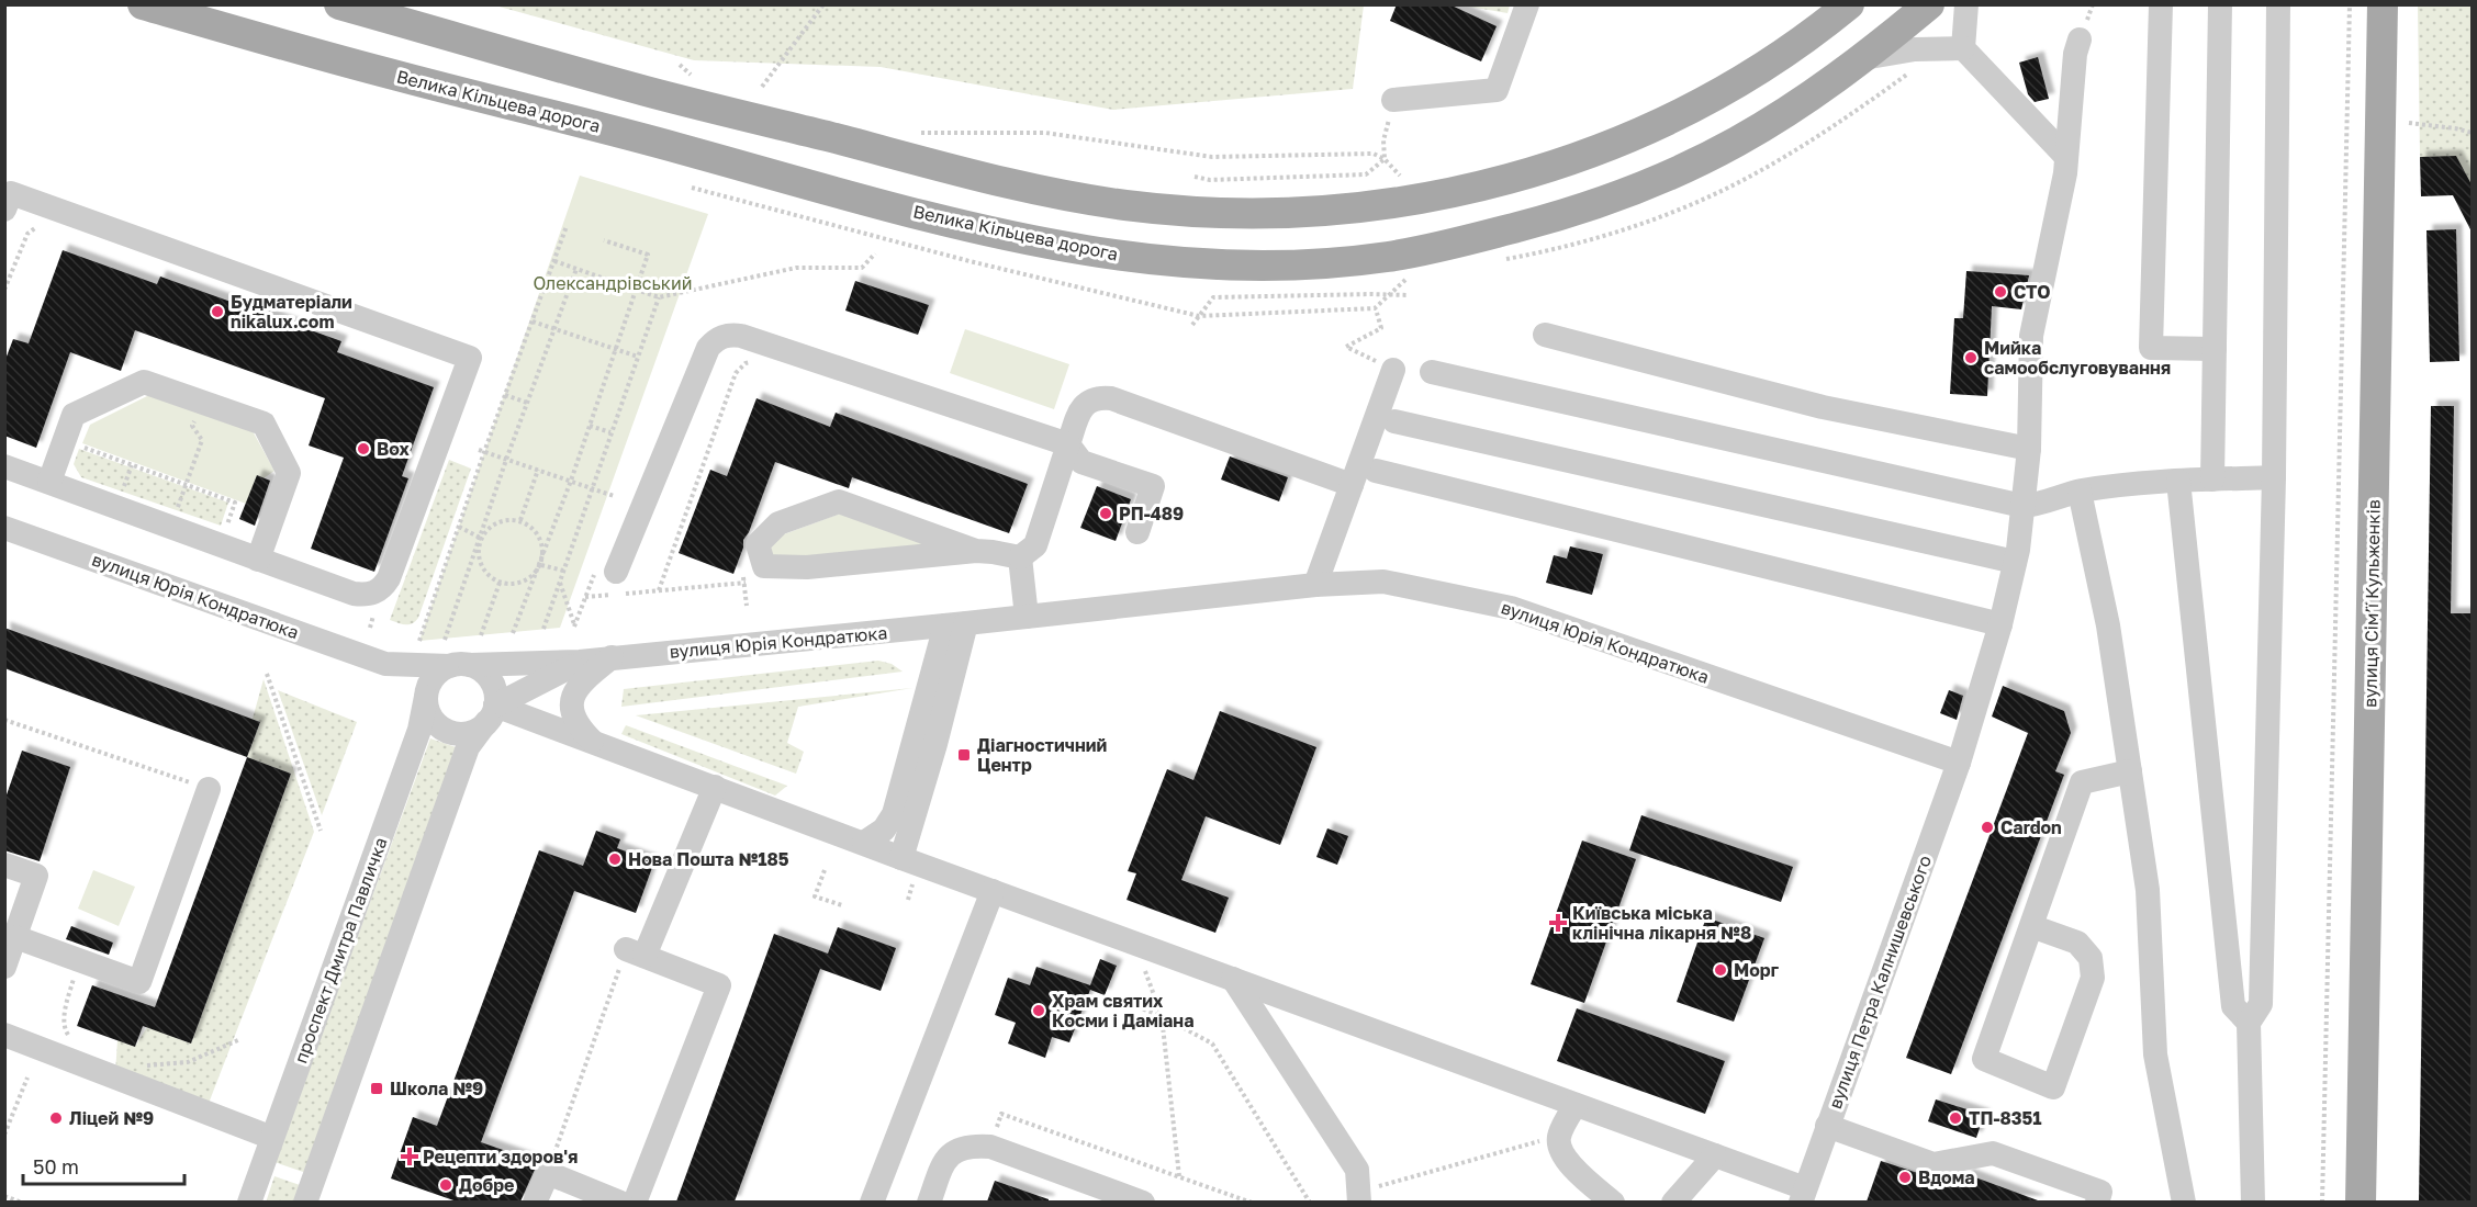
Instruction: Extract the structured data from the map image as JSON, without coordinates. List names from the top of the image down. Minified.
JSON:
{"streets":{"main road":["Велика Кільцева дорога","вулиця Сімʼї Кульженків"],"street":["вулиця Юрія Кондратюка","проспект Дмитра Павличка","вулиця Петра Калнишевського"]},"crossings":[["вулиця Юрія Кондратюка","проспект Дмитра Павличка"],["вулиця Юрія Кондратюка","вулиця Петра Калнишевського"]],"parks":["Олександрівський"],"places":{"other":["СТО","Будматеріали nikalux.com","Мийка самообслуговування","Box","РП-489","Cardon","Нова Пошта №185","Морг","Храм святих Косми і Даміана","Ліцей №9","ТП-8351","Вдома","Добре"],"transit":["Діагностичний Центр","Школа №9"],"health":["Київська міська клінічна лікарня №8","Рецепти здоров'я"]},"scale_bar":"50 m"}
